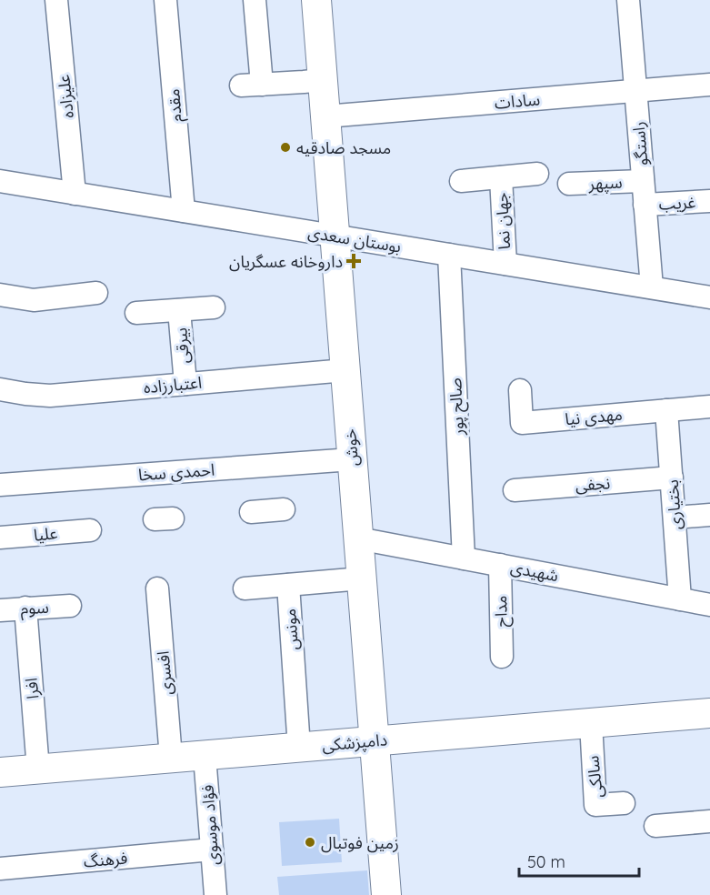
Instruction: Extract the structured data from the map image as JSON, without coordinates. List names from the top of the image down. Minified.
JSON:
{"streets":{"main road":["خوش","دامپزشکی"],"street":["علیزاده","سادات","مقدم","راستگو","سپهر","غریب","جهان نما","بوستان سعدی","بیرقی","اعتبارزاده","صالح پور","مهدی نیا","احمدی سخا","نجفی","بختیاری","علیا","شهیدی","سوم","مداح","مونس","افسری","افرا","سالکی","فؤاد موسوی","فرهنگ"]},"crossings":[["علیزاده","بوستان سعدی"],["سادات","راستگو"],["سادات","خوش"],["مقدم","بوستان سعدی"],["راستگو","سپهر"],["راستگو","غریب"],["راستگو","بوستان سعدی"],["جهان نما","بوستان سعدی"],["بوستان سعدی","صالح پور"],["بوستان سعدی","خوش"],["بیرقی","اعتبارزاده"],["اعتبارزاده","خوش"],["صالح پور","شهیدی"],["مهدی نیا","بختیاری"],["خوش","احمدی سخا"],["خوش","شهیدی"],["خوش","مونس"],["خوش","دامپزشکی"],["نجفی","بختیاری"],["بختیاری","شهیدی"],["شهیدی","مداح"],["سوم","افرا"],["مونس","دامپزشکی"],["افسری","دامپزشکی"],["افرا","دامپزشکی"],["دامپزشکی","سالکی"],["دامپزشکی","فؤاد موسوی"],["فؤاد موسوی","فرهنگ"]],"places":{"other":["مسجد صادقیه","زمین فوتبال"],"health":["داروخانه عسگریان"]},"scale_bar":"50 m"}
